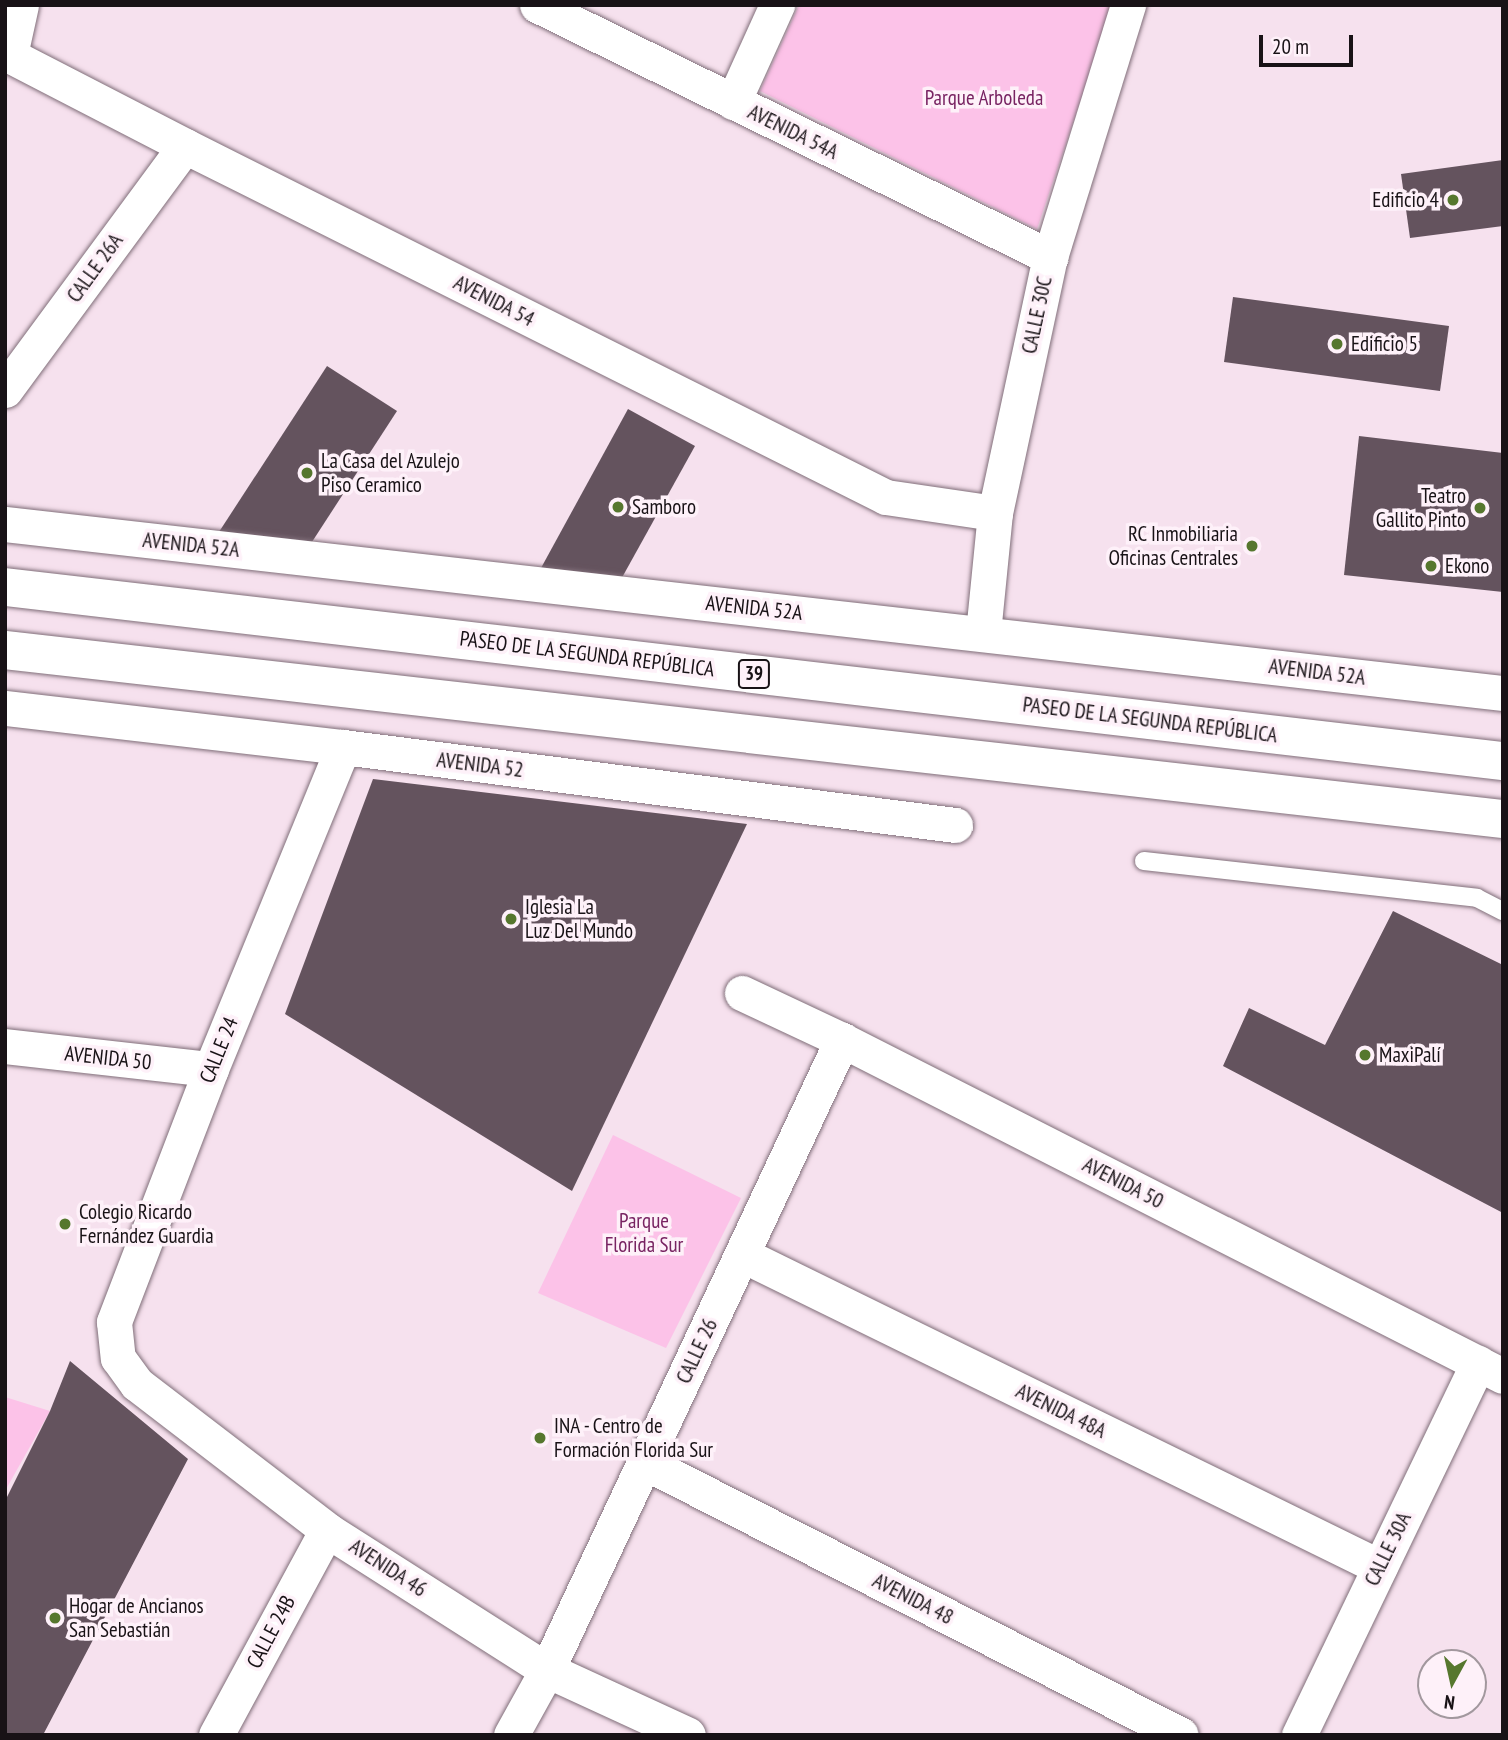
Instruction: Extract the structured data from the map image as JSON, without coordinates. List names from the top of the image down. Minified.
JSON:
{"streets":{"highway":["PASEO DE LA SEGUNDA REPÚBLICA","39"],"street":["AVENIDA 54A","CALLE 26A","AVENIDA 54","CALLE 30C","AVENIDA 52A","AVENIDA 52","CALLE 24","AVENIDA 50","CALLE 26","AVENIDA 48A","CALLE 30A","AVENIDA 46","AVENIDA 48","CALLE 24B"]},"crossings":[["AVENIDA 54A","CALLE 30C"],["CALLE 26A","AVENIDA 54"],["AVENIDA 54","CALLE 30C"],["CALLE 30C","AVENIDA 52A"],["AVENIDA 52","CALLE 24"],["CALLE 24","AVENIDA 50"],["CALLE 24","AVENIDA 46"],["AVENIDA 50","CALLE 26"],["AVENIDA 50","CALLE 30A"],["CALLE 26","AVENIDA 48A"],["CALLE 26","AVENIDA 46"],["CALLE 26","AVENIDA 48"],["AVENIDA 48A","CALLE 30A"],["AVENIDA 46","CALLE 24B"]],"parks":["Parque Arboleda","Parque Florida Sur"],"places":["Edificio 4","Edificio 5","La Casa del Azulejo Piso Ceramico","Samboro","Teatro Gallito Pinto","RC Inmobiliaria Oficinas Centrales","Ekono","Iglesia La Luz Del Mundo","MaxiPalí","Colegio Ricardo Fernández Guardia","INA - Centro de Formación Florida Sur","Hogar de Ancianos San Sebastián"],"scale_bar":"20 m","north":"bottom"}
